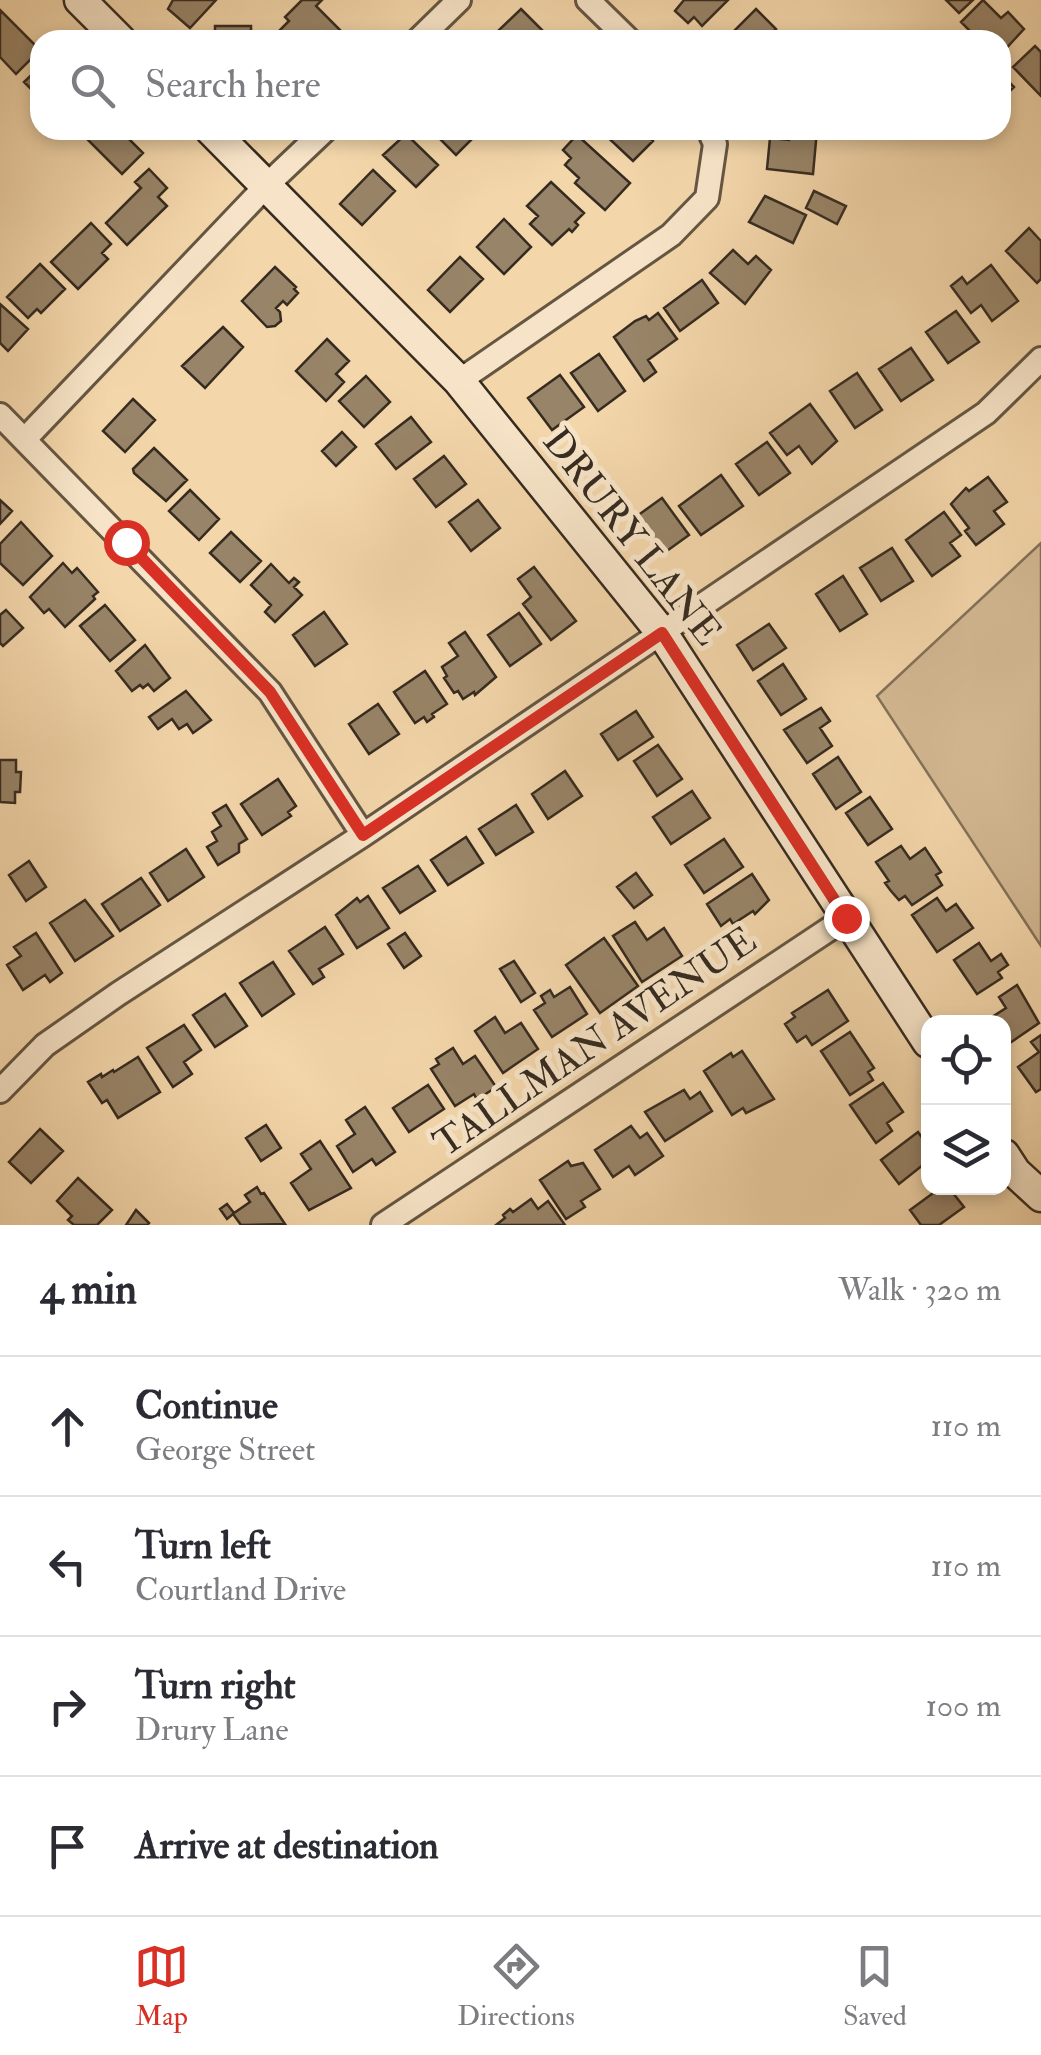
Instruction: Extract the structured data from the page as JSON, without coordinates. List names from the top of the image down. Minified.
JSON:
{"streets":{"street":["DRURY LANE","TALLMAN AVENUE"]},"crossings":[["DRURY LANE","TALLMAN AVENUE"]],"page":{"search":"Search here","heading":["4 min","Walk · 320 m"],"list":[["Continue","George Street","110 m"],["Turn left","Courtland Drive","110 m"],["Turn right","Drury Lane","100 m"],"Arrive at destination"],"nav":["Map","Directions","Saved"]}}
